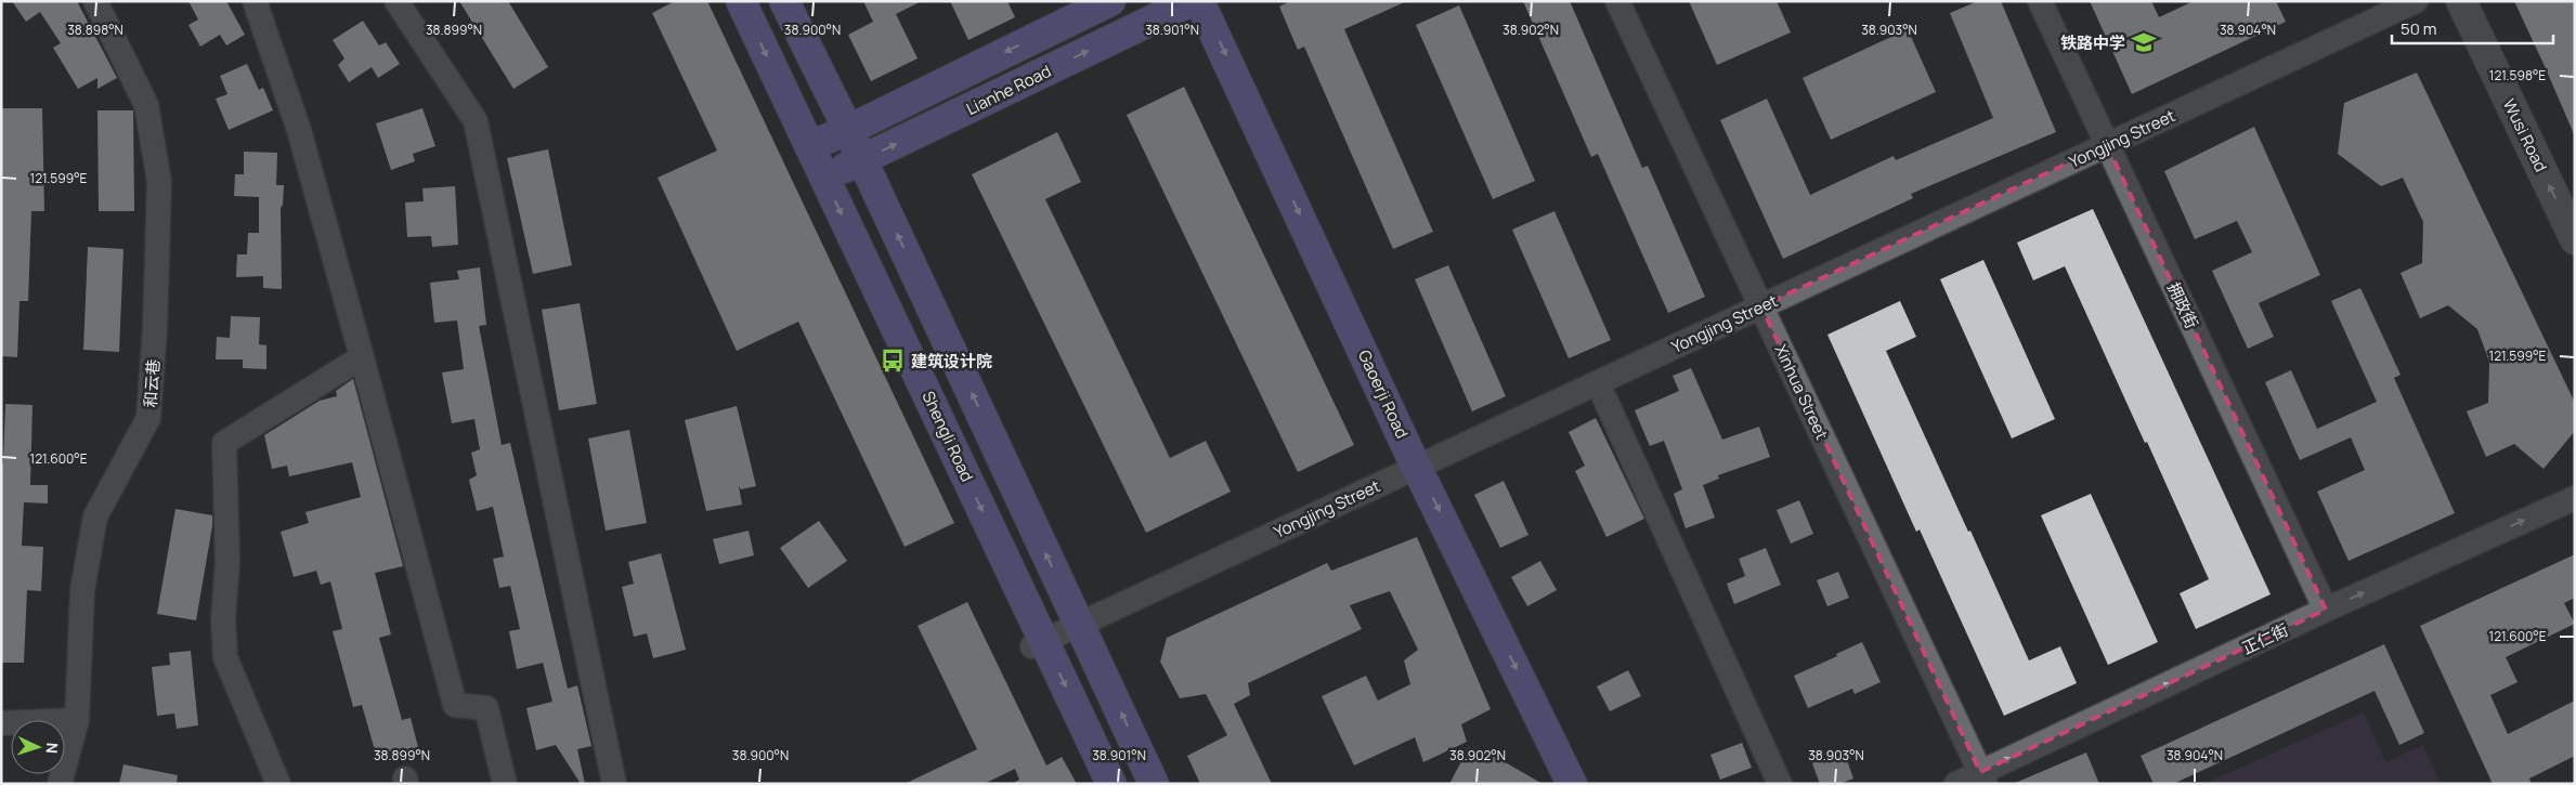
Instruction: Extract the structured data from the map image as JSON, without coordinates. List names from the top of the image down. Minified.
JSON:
{"streets":{"main road":["Lianhe Road","Wusi Road","Gaoerji Road","Shengli Road"],"street":["Yongjing Street","拥政街","和云巷","Xinhua Street","正仁街"]},"crossings":[["Lianhe Road","Shengli Road"],["Yongjing Street","拥政街"],["Yongjing Street","Xinhua Street"],["Yongjing Street","Gaoerji Road"],["Yongjing Street","Shengli Road"],["拥政街","正仁街"],["Xinhua Street","正仁街"]],"one_way":["Wusi Road","Gaoerji Road","正仁街"],"places":{"school or university":["铁路中学"],"bus stop":["建筑设计院"]},"scale_bar":"50 m","north":"right","coordinates":["38.898°N","38.899°N","38.900°N","38.901°N","38.902°N","38.903°N","38.904°N","121.598°E","121.599°E","121.600°E"]}
